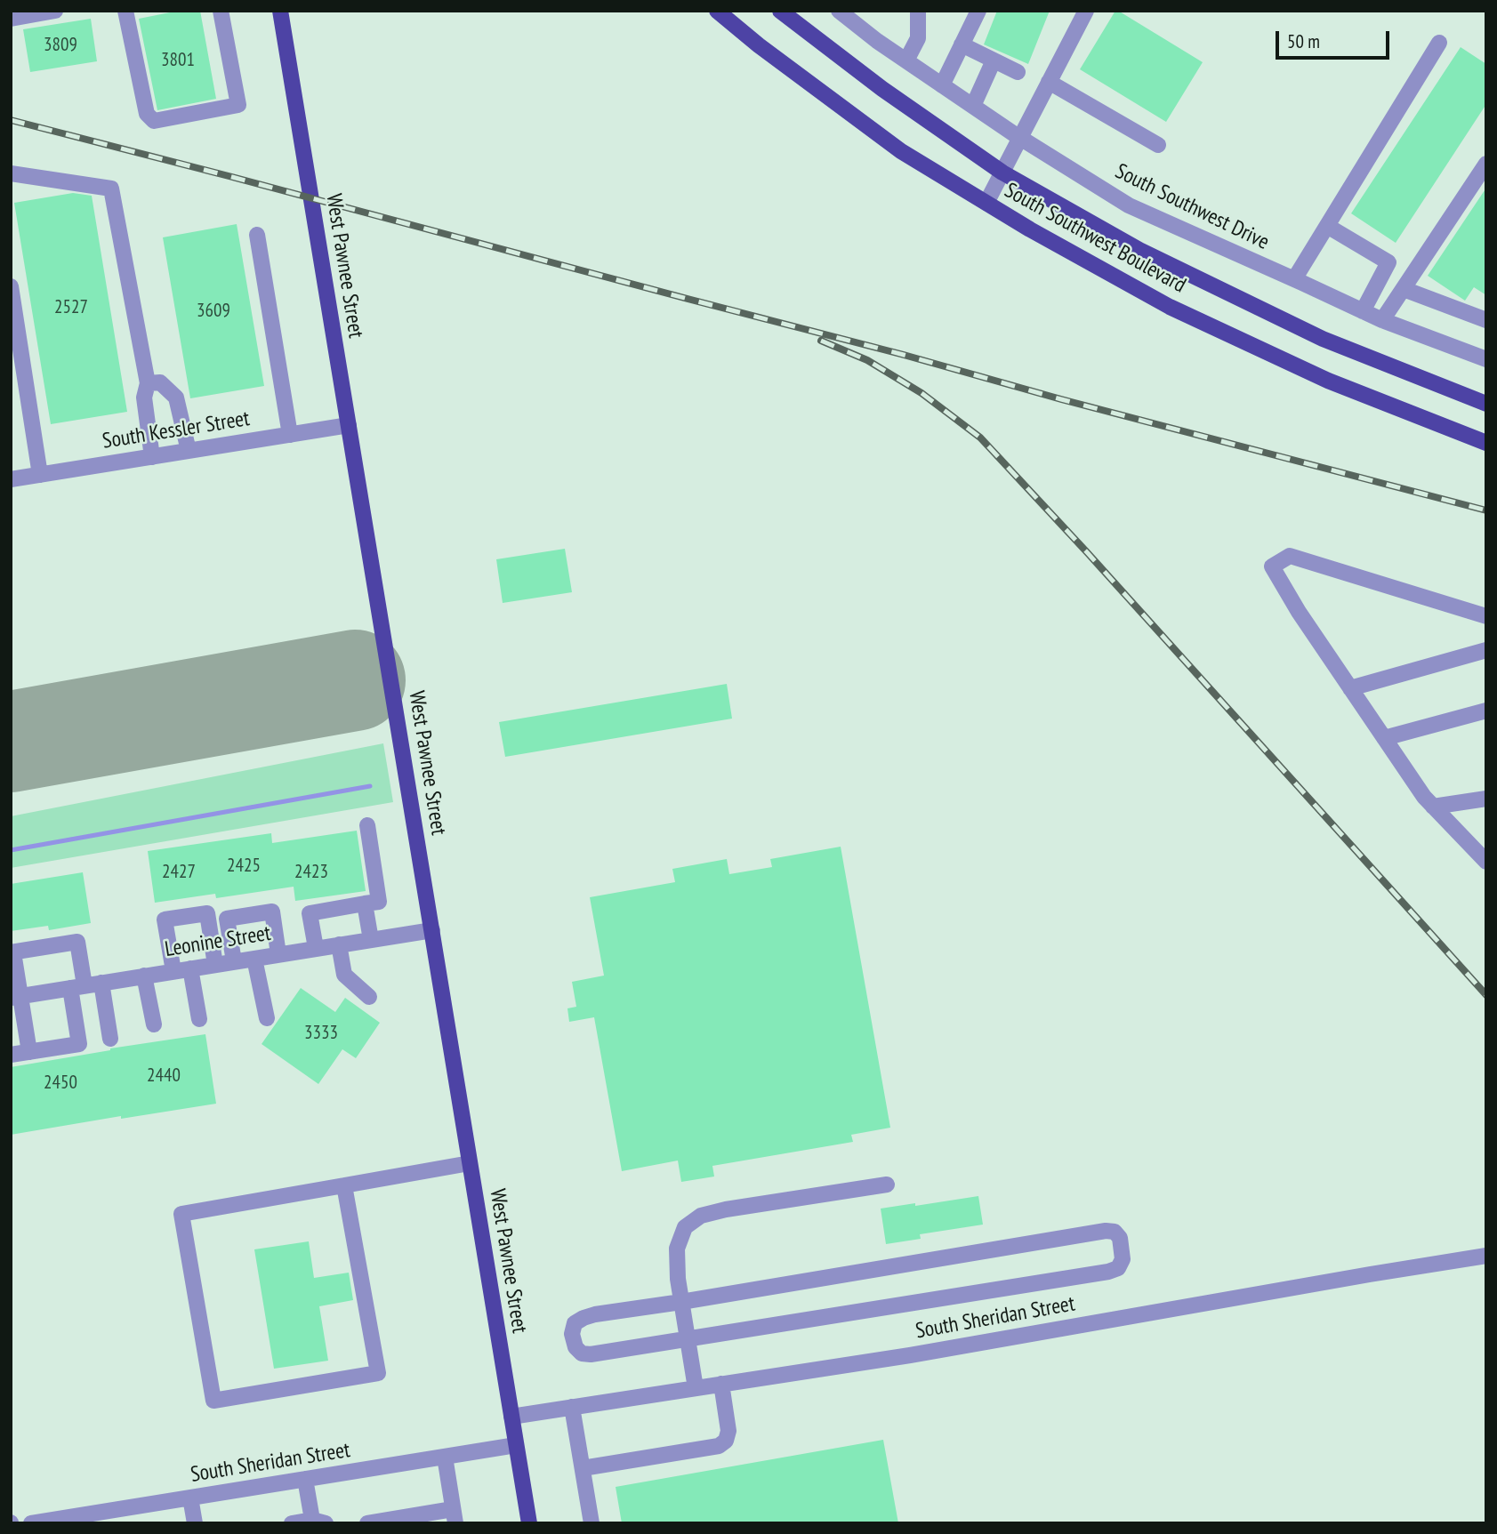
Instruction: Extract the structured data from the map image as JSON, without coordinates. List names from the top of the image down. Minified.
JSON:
{"streets":{"main road":["South Southwest Boulevard","West Pawnee Street"],"street":["South Southwest Drive","South Kessler Street","Leonine Street","South Sheridan Street"]},"crossings":[["West Pawnee Street","South Kessler Street"],["West Pawnee Street","Leonine Street"],["West Pawnee Street","South Sheridan Street"]],"house_numbers":["3809","3801","2527","3609","2425","2427","2423","3333","2440","2450"],"scale_bar":"50 m"}
